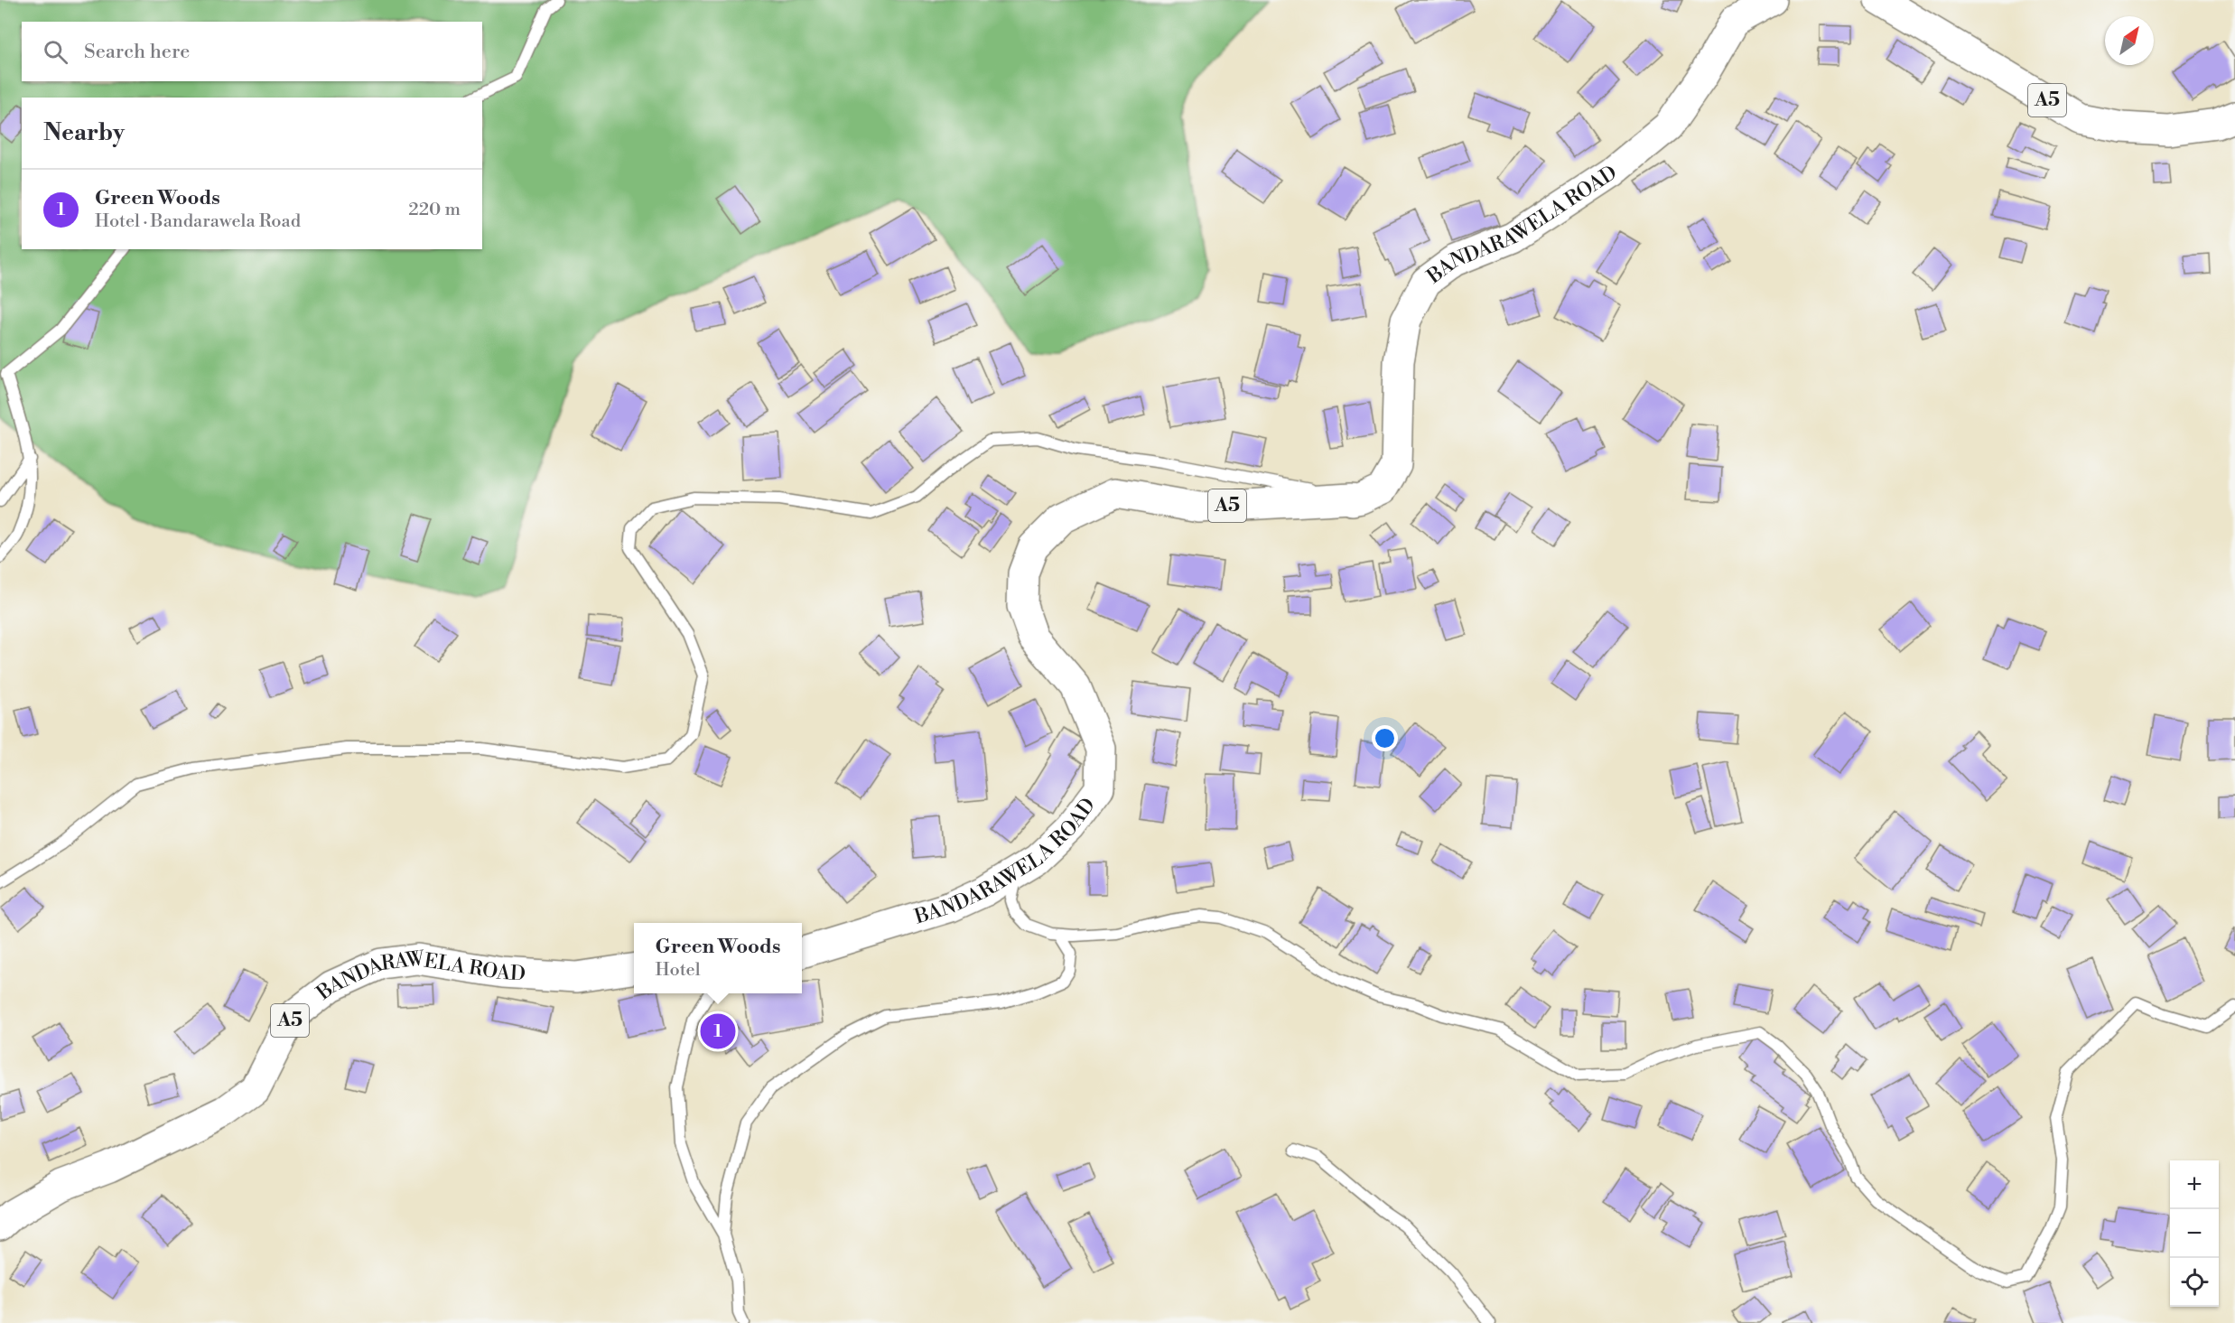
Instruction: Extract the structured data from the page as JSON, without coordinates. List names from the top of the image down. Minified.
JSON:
{"streets":{"highway":["A5","BANDARAWELA ROAD"]},"north":"top right","page":{"search":"Search here","heading":"Nearby","list":[{"mark":"1","name":"Green Woods","note":"Hotel · Bandarawela Road","value":"220 m"}],"popup":["Green Woods","Hotel"],"pins":"1","map_buttons":["+","−"]}}
